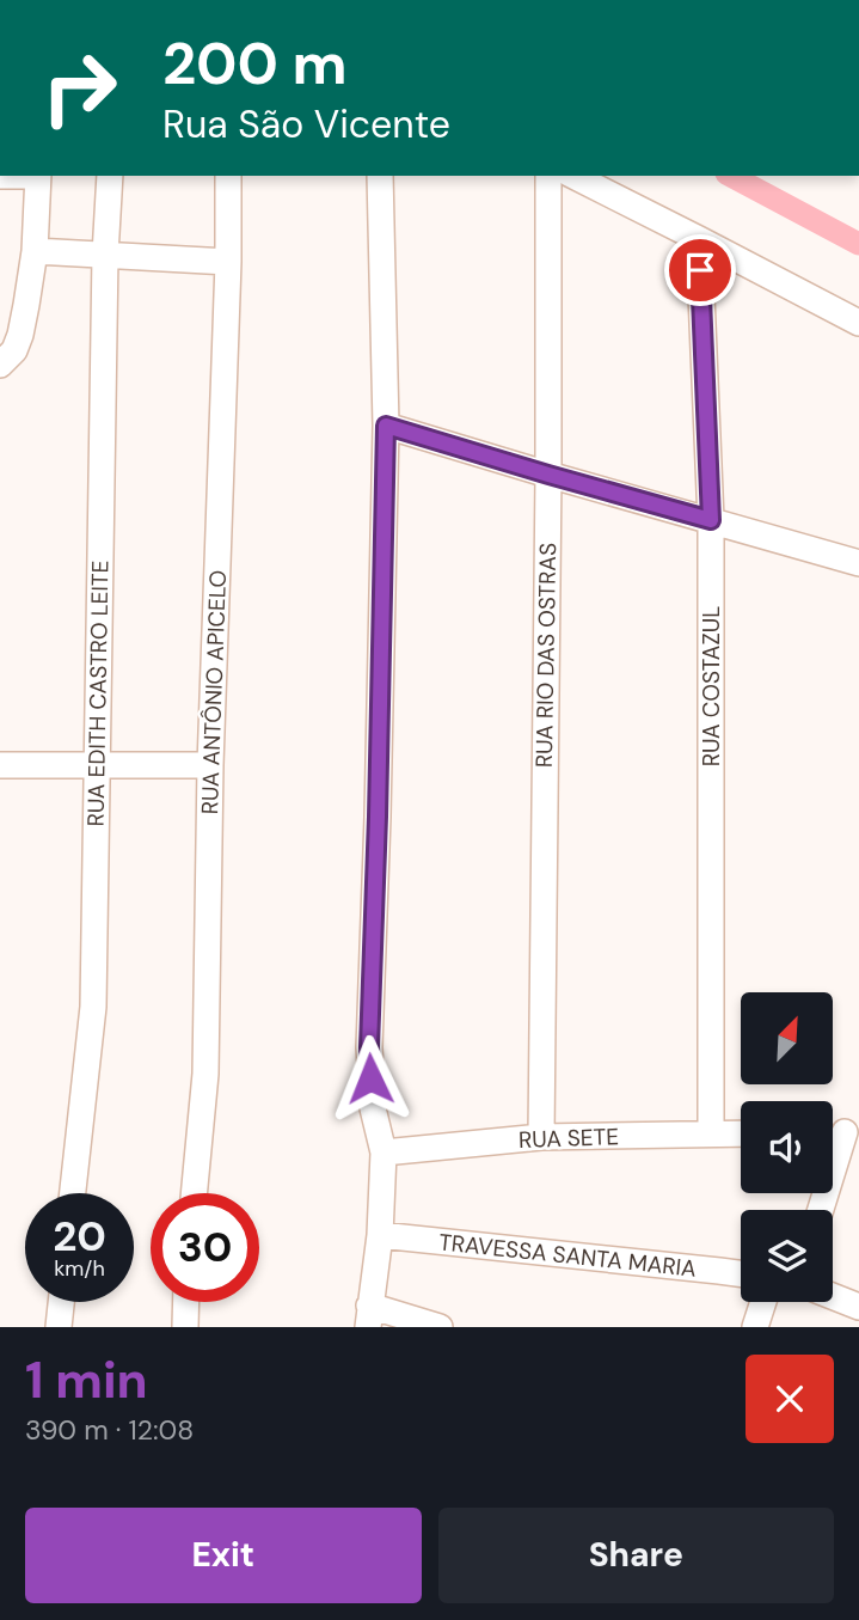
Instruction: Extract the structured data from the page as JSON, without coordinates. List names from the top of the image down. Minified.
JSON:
{"streets":{"street":["RUA RIO DAS OSTRAS","RUA COSTAZUL","RUA ANTÔNIO APICELO","RUA EDITH CASTRO LEITE","RUA SETE","TRAVESSA SANTA MARIA"]},"crossings":[["RUA RIO DAS OSTRAS","RUA SETE"],["RUA COSTAZUL","RUA SETE"]],"north":"top right","page":{"turn":["200 m","Rua São Vicente"],"speed":"20 km/h","limit":"30","heading":["1 min","390 m · 12:08"],"buttons":["Exit","Share"]}}
